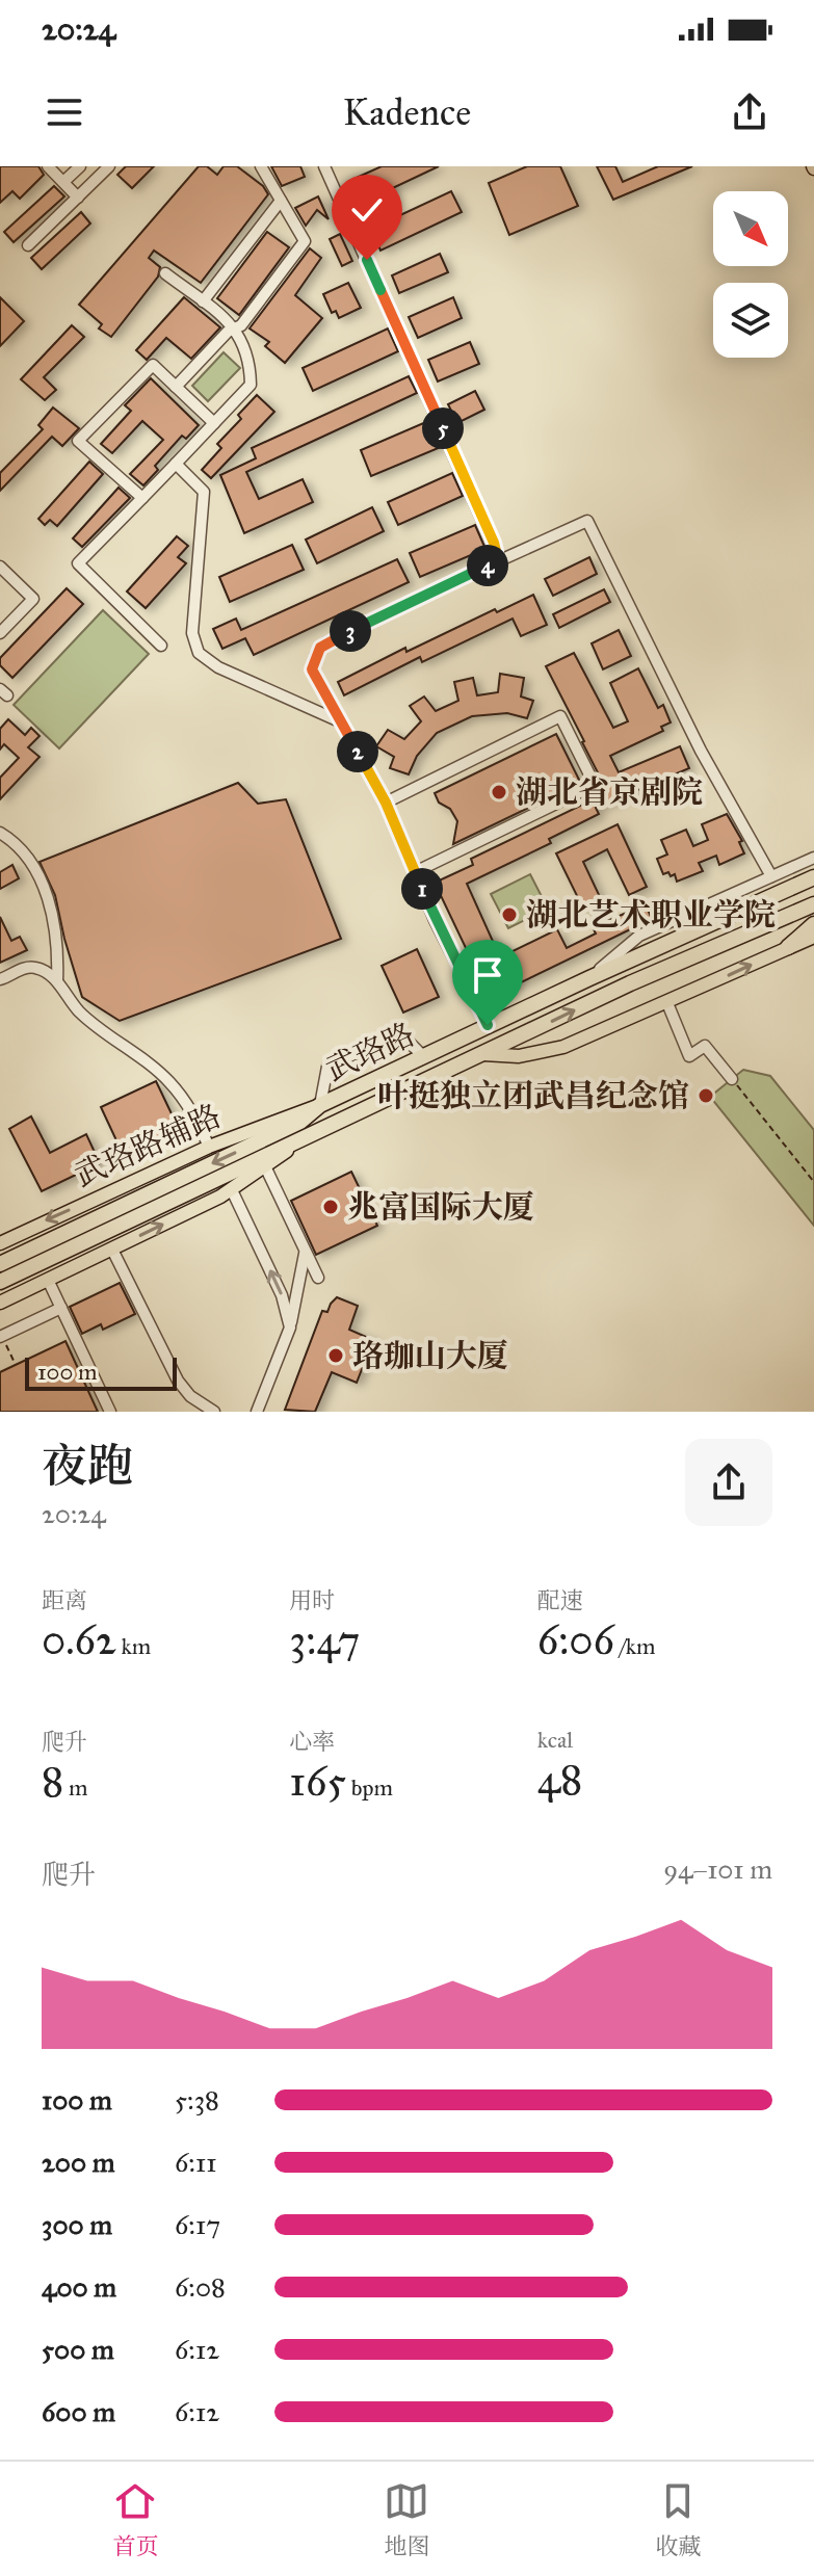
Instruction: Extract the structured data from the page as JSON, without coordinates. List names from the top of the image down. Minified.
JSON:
{"streets":{"highway":["武珞路"],"main road":["武珞路辅路"]},"crossings":[["武珞路","武珞路辅路"]],"places":["湖北省京剧院","湖北艺术职业学院","叶挺独立团武昌纪念馆","兆富国际大厦","珞珈山大厦"],"scale_bar":"100 m","north":"bottom right","page":{"status":"20:24","header":"Kadence","pins":["5","4","3","2","1"],"scale":"100 m","heading":["夜跑","20:24"],"stats":[["距离","0.62 km"],["用时","3:47"],["配速","6:06 /km"],["爬升","8 m"],["心率","165 bpm"],["kcal","48"]],"chart":["爬升","94–101 m"],"list":[{"name":"100 m","note":"5:38"},{"name":"200 m","note":"6:11"},{"name":"300 m","note":"6:17"},{"name":"400 m","note":"6:08"},{"name":"500 m","note":"6:12"},{"name":"600 m","note":"6:12"}],"tabs":["首页","地图","收藏"]}}
